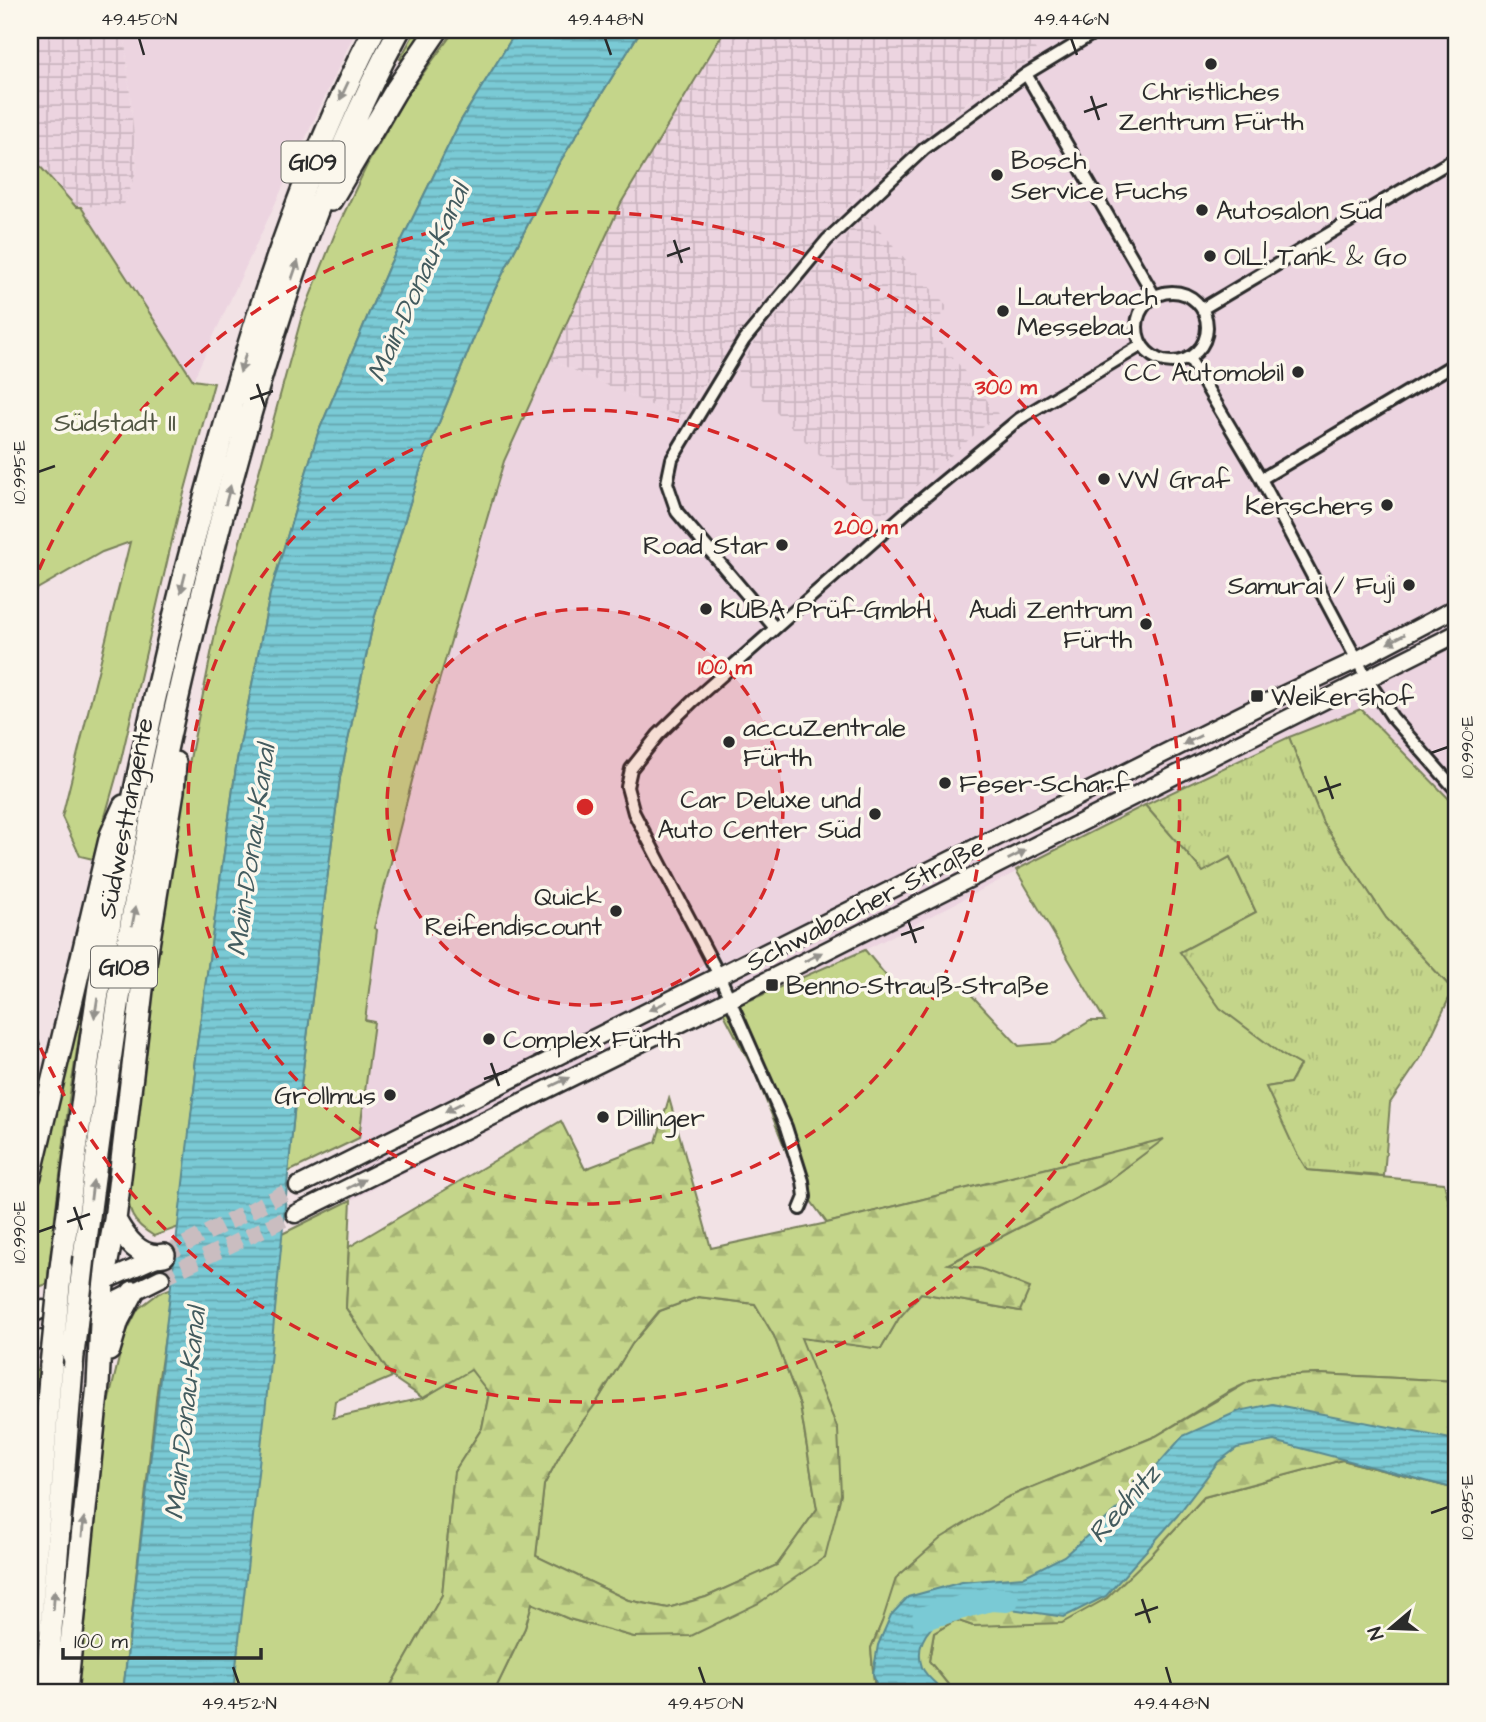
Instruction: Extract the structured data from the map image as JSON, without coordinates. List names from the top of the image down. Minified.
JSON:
{"streets":{"highway":["G109","Südwesttangente","G108"],"main road":["Schwabacher Straße"]},"water":["Main-Donau-Kanal","Rednitz"],"parks":["Südstadt II"],"places":{"other":["Christliches Zentrum Fürth","Bosch Service Fuchs","Autosalon Süd","OIL! Tank & Go","Lauterbach Messebau","CC Automobil","VW Graf","Kerschers","Road Star","Samurai / Fuji","KUBA Prüf-GmbH","Audi Zentrum Fürth","accuZentrale Fürth","Feser-Scharf","Car Deluxe und Auto Center Süd","Quick Reifendiscount","Complex Fürth","Grollmus","Dillinger"],"transit":["Weikershof","Benno-Strauß-Straße"]},"scale_bar":"100 m","north":"left","coordinates":["49.450°N","49.448°N","49.446°N","10.995°E","10.990°E","10.985°E","49.452°N"],"rings":["300 m","200 m","100 m"]}
